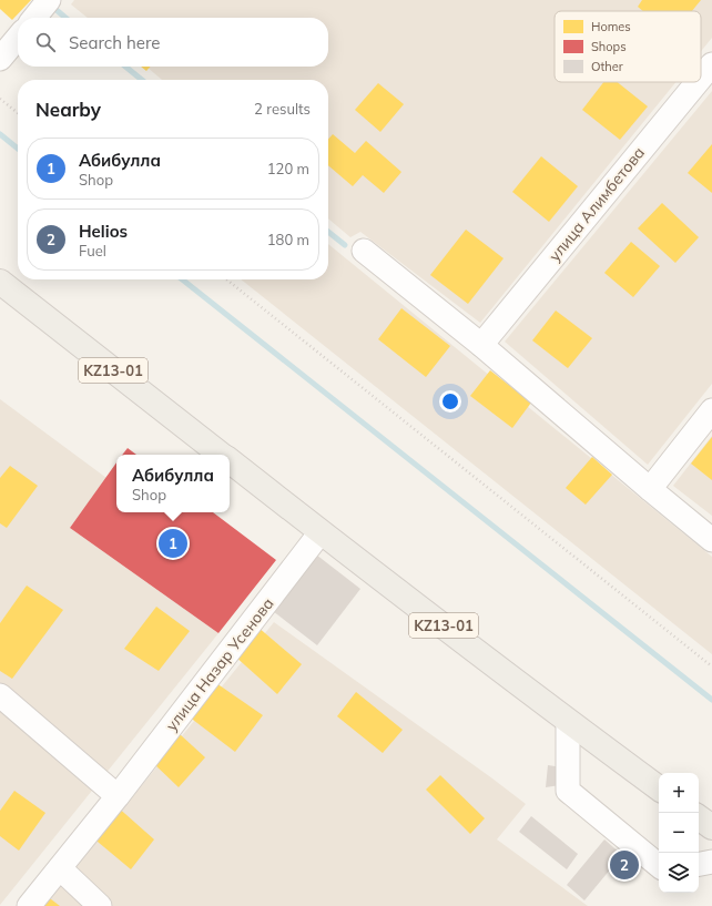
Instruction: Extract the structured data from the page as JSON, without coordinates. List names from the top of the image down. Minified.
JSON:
{"streets":{"main road":["KZ13-01"],"street":["улица Алимбетова","улица Назар Усенова"]},"crossings":[["KZ13-01","улица Назар Усенова"]],"legend":["Homes","Shops","Other"],"page":{"search":"Search here","heading":["Nearby","2 results"],"list":[{"mark":"1","name":"Абибулла","note":"Shop","value":"120 m"},{"mark":"2","name":"Helios","note":"Fuel","value":"180 m"}],"popup":["Абибулла","Shop"],"pins":["1","2"],"map_buttons":["+","−"]}}
